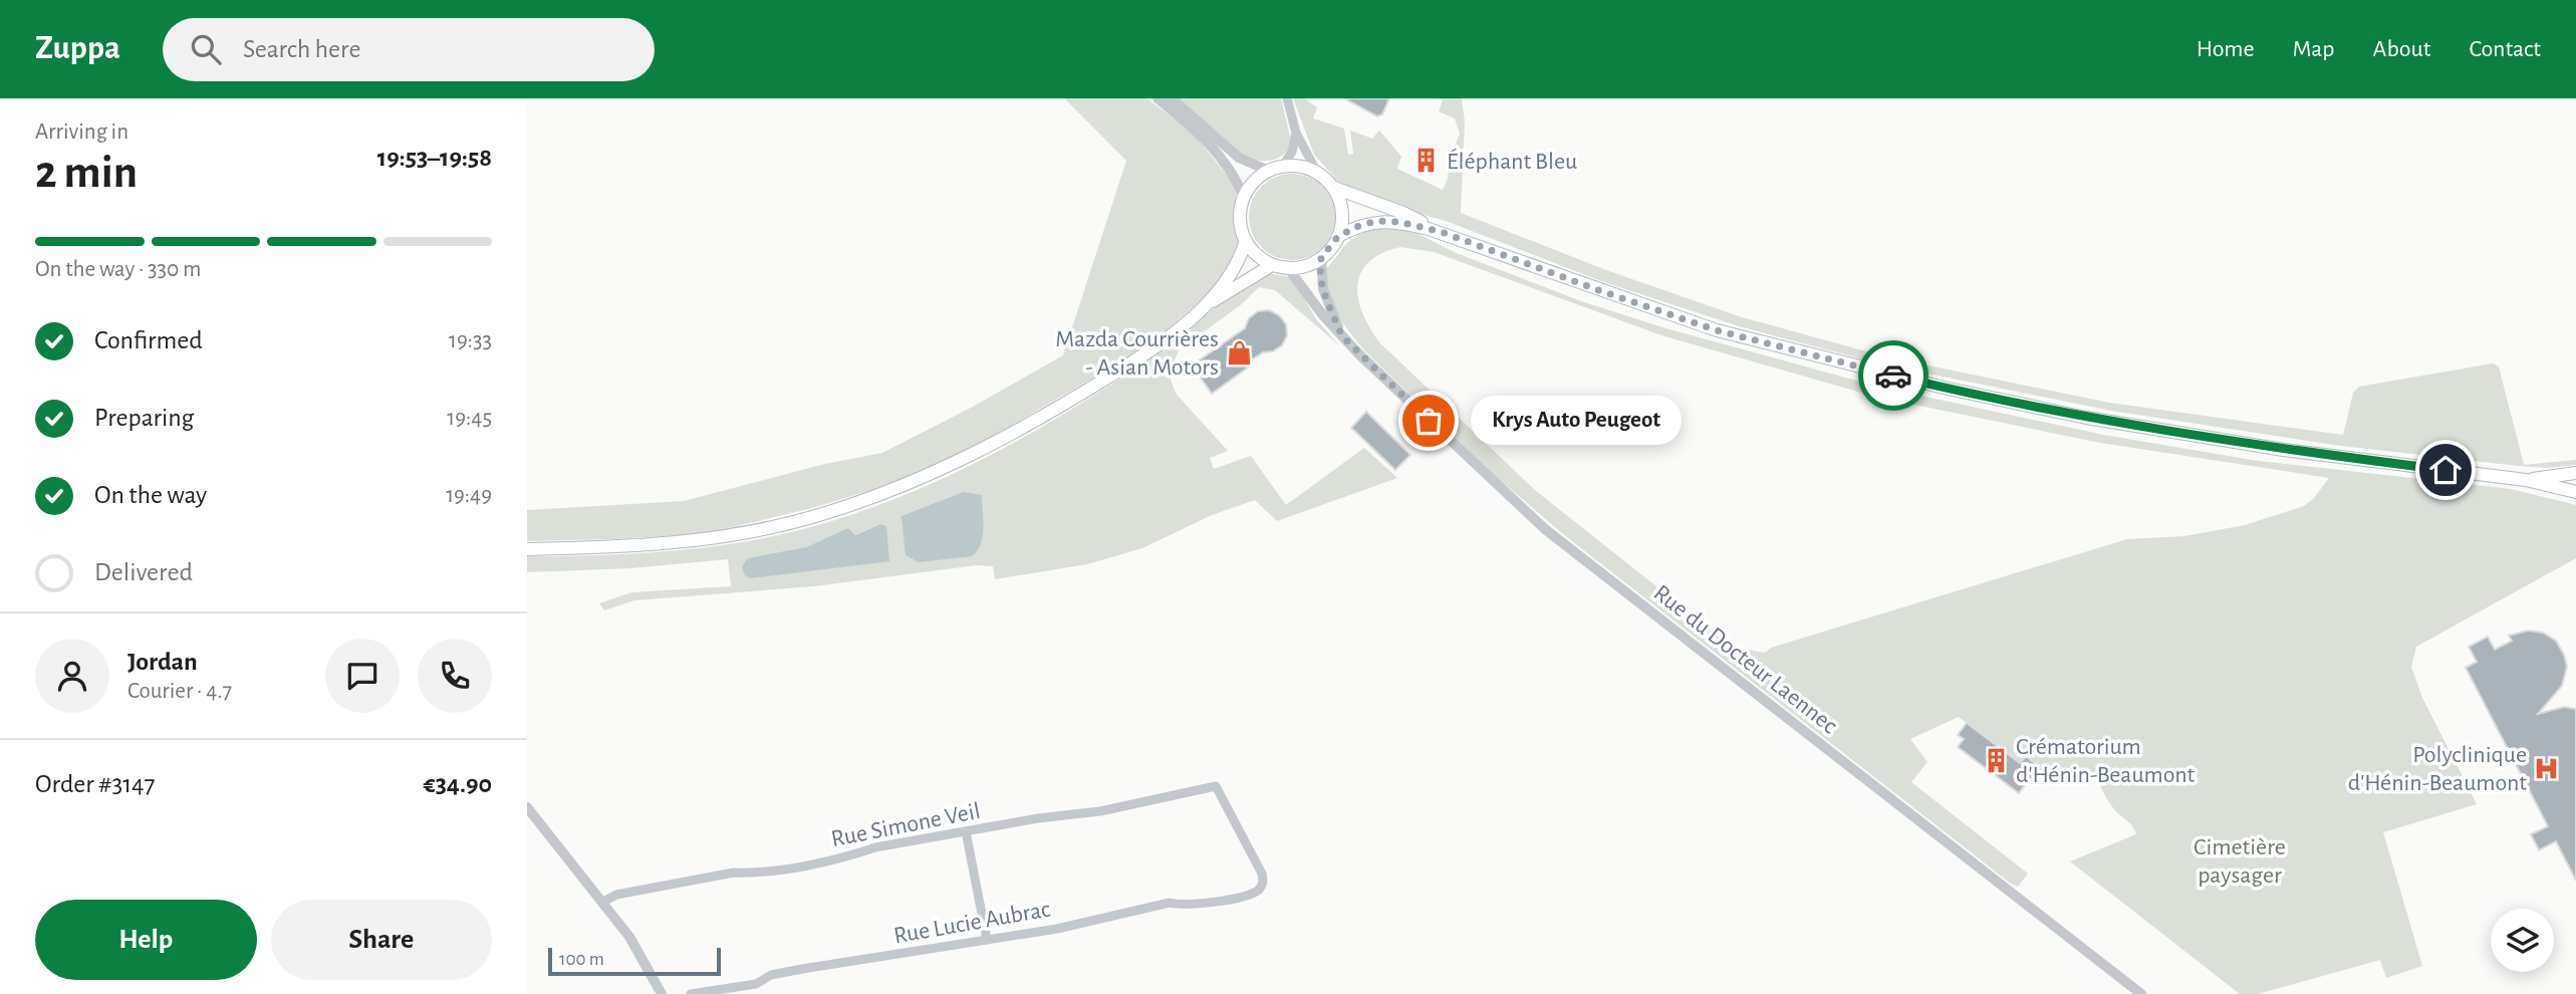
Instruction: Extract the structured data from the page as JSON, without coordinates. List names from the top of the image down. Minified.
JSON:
{"streets":{"street":["Rue du Docteur Laennec","Rue Simone Veil","Rue Lucie Aubrac"]},"crossings":[["Rue Simone Veil","Rue Lucie Aubrac"]],"parks":["Cimetière paysager"],"places":{"building":["Éléphant Bleu","Crématorium d'Hénin-Beaumont"],"shop":["Mazda Courrières - Asian Motors"],"other":["Krys Auto Peugeot"],"hospital":["Polyclinique d'Hénin-Beaumont"]},"scale_bar":"100 m","page":{"header":"Zuppa","search":"Search here","nav":["Home","Map","About","Contact"],"heading":["2 min","Arriving in","19:53–19:58"],"panel":["Jordan","Courier · 4.7","Order #3147","€34.90"],"bar":"On the way · 330 m","list":[["Confirmed","19:33"],["Preparing","19:45"],["On the way","19:49"],"Delivered"],"bubble":"Krys Auto Peugeot","buttons":["Help","Share"],"scale":"100 m"}}
